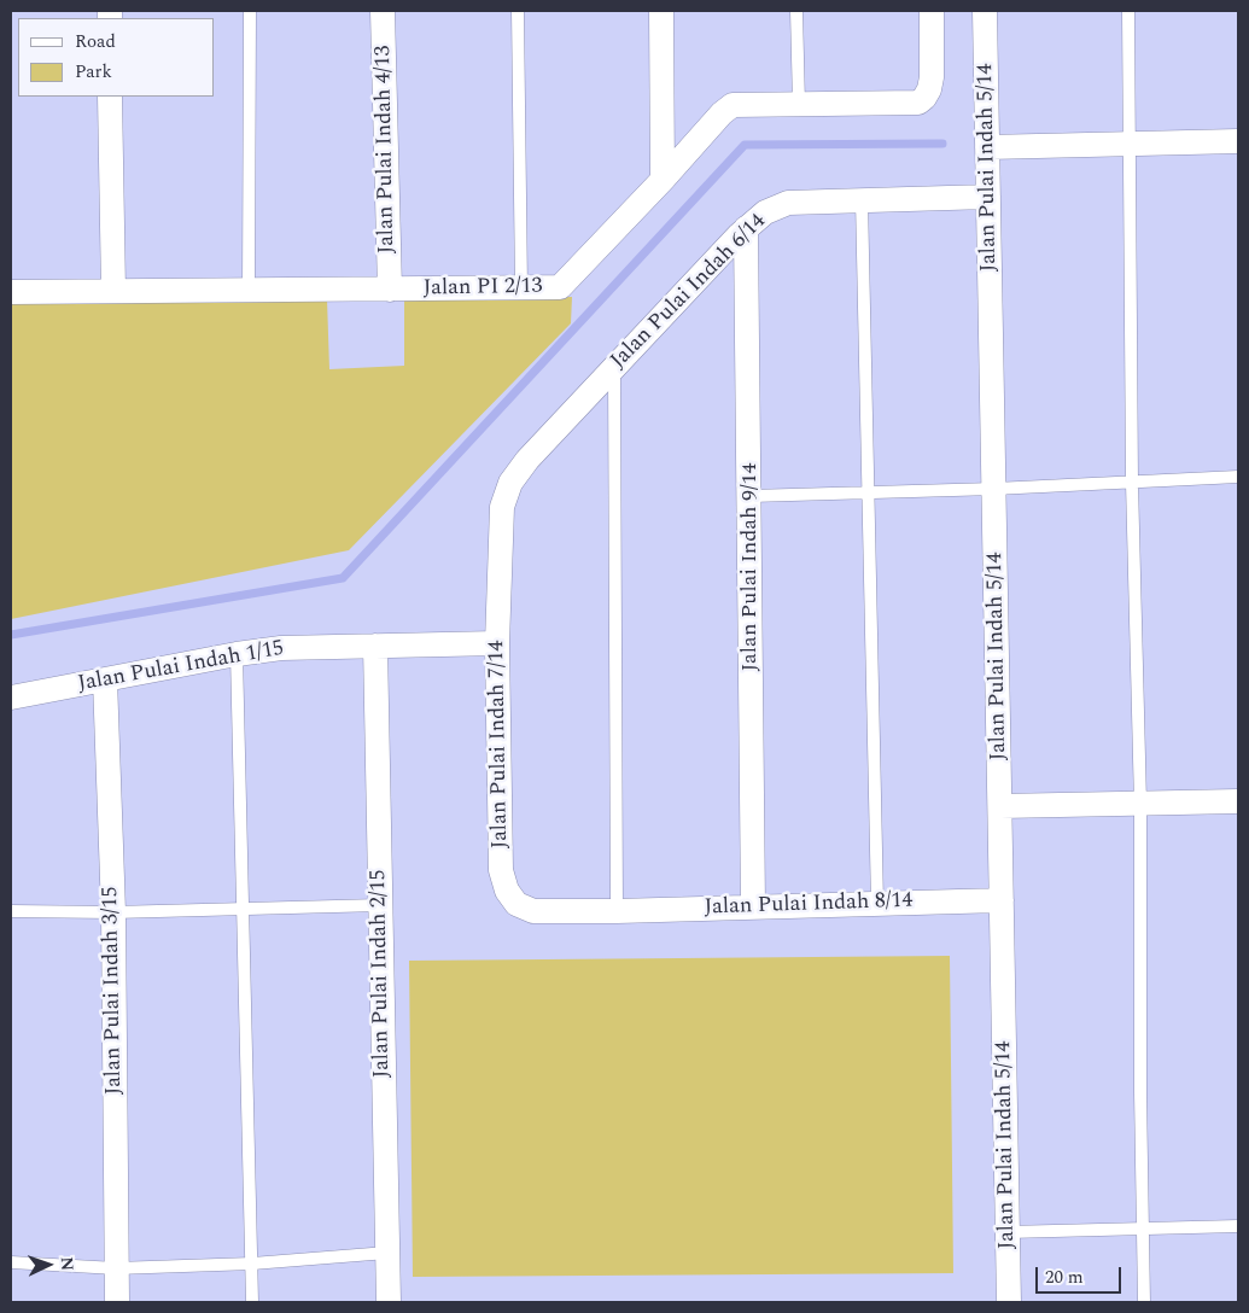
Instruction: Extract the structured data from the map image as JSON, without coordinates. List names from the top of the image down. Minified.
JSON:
{"streets":{"street":["Jalan Pulai Indah 4/13","Jalan Pulai Indah 5/14","Jalan PI 2/13","Jalan Pulai Indah 6/14","Jalan Pulai Indah 9/14","Jalan Pulai Indah 1/15","Jalan Pulai Indah 7/14","Jalan Pulai Indah 8/14","Jalan Pulai Indah 2/15","Jalan Pulai Indah 3/15"]},"crossings":[["Jalan Pulai Indah 4/13","Jalan PI 2/13"],["Jalan Pulai Indah 5/14","Jalan Pulai Indah 6/14"],["Jalan Pulai Indah 5/14","Jalan Pulai Indah 8/14"],["Jalan Pulai Indah 6/14","Jalan Pulai Indah 9/14"],["Jalan Pulai Indah 6/14","Jalan Pulai Indah 7/14"],["Jalan Pulai Indah 9/14","Jalan Pulai Indah 8/14"],["Jalan Pulai Indah 1/15","Jalan Pulai Indah 7/14"],["Jalan Pulai Indah 1/15","Jalan Pulai Indah 2/15"],["Jalan Pulai Indah 1/15","Jalan Pulai Indah 3/15"],["Jalan Pulai Indah 7/14","Jalan Pulai Indah 8/14"]],"legend":["Road","Park"],"scale_bar":"20 m","north":"right"}
